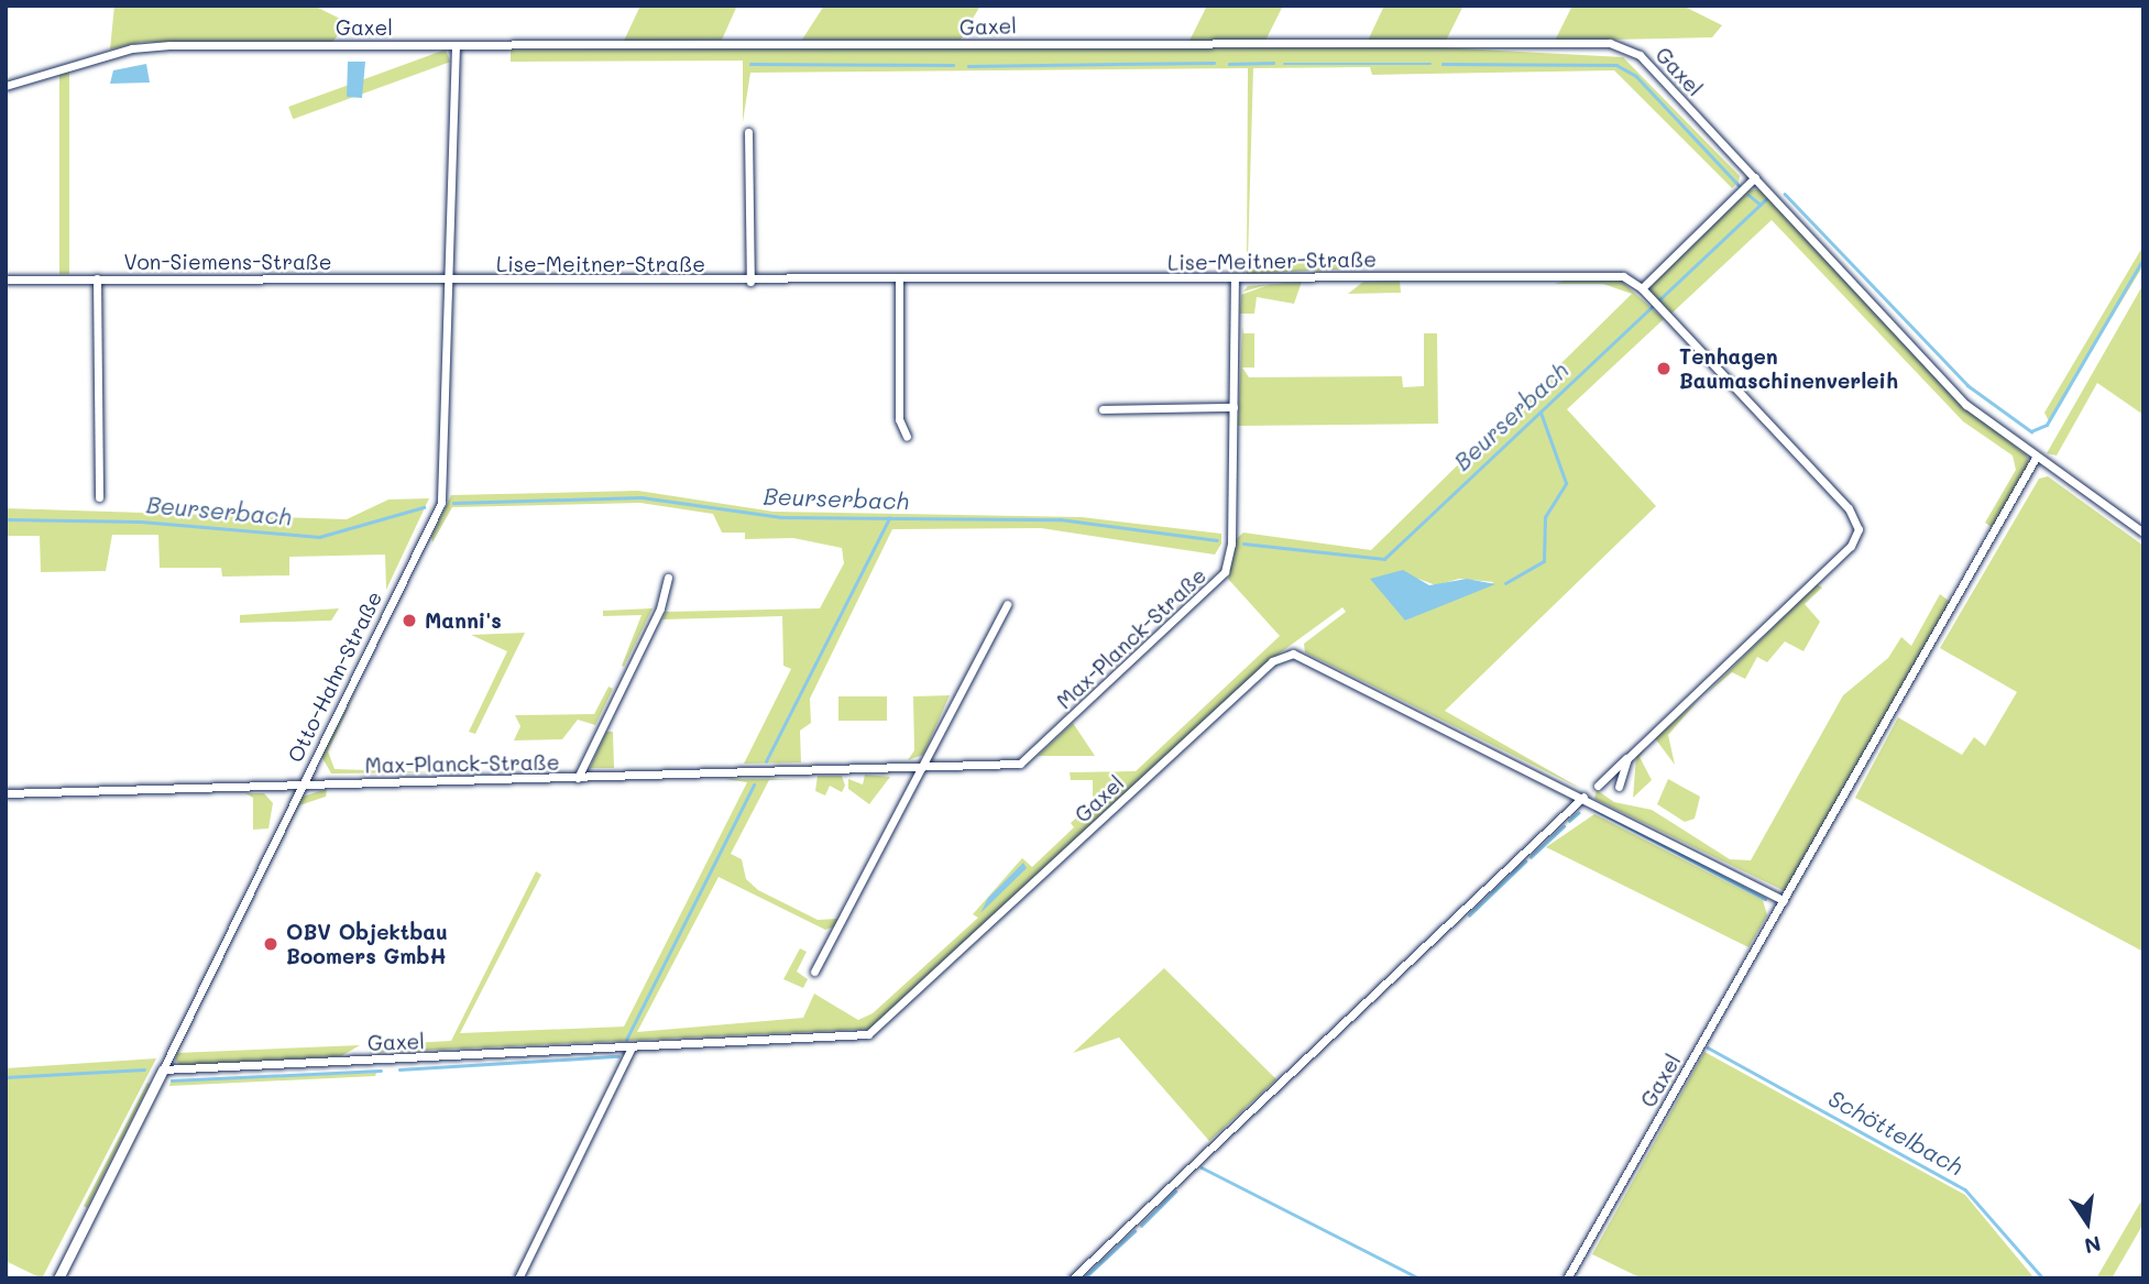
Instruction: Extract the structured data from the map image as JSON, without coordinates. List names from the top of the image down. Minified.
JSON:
{"streets":{"street":["Gaxel","Lise-Meitner-Straße","Von-Siemens-Straße","Max-Planck-Straße","Otto-Hahn-Straße"]},"crossings":[["Gaxel","Otto-Hahn-Straße"],["Lise-Meitner-Straße","Von-Siemens-Straße"],["Lise-Meitner-Straße","Max-Planck-Straße"],["Lise-Meitner-Straße","Otto-Hahn-Straße"],["Von-Siemens-Straße","Otto-Hahn-Straße"],["Max-Planck-Straße","Otto-Hahn-Straße"]],"water":["Beurserbach","Schöttelbach"],"places":["Tenhagen Baumaschinenverleih","Manni's","OBV Objektbau Boomers GmbH"],"north":"bottom"}
